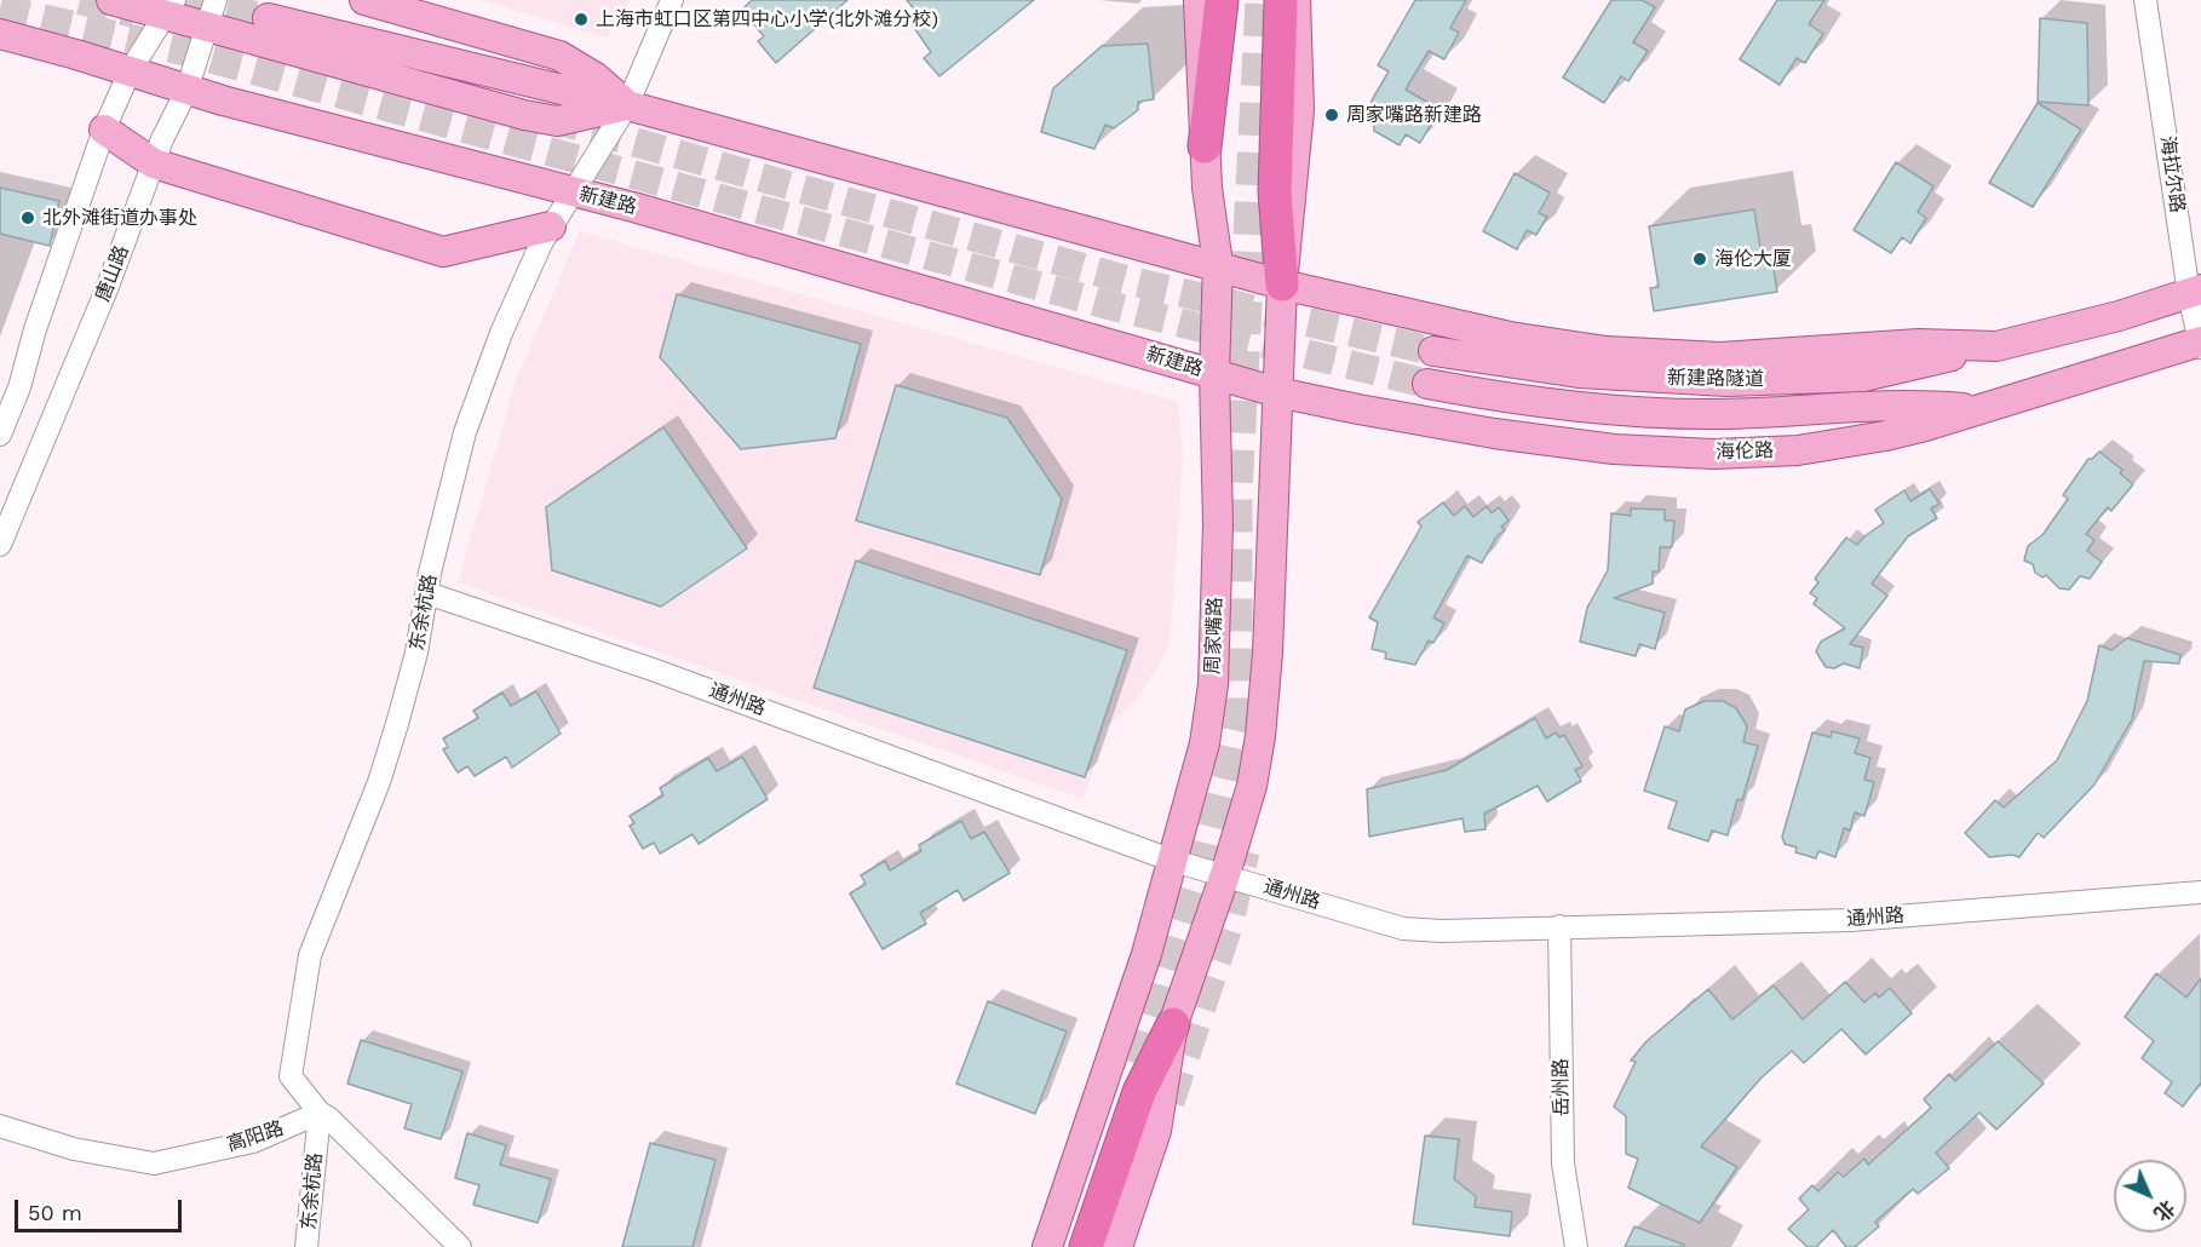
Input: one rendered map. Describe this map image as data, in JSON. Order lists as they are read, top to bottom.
{
  "streets": {
    "main road": [
      "新建路",
      "新建路隧道",
      "海伦路",
      "周家嘴路"
    ],
    "street": [
      "海拉尔路",
      "唐山路",
      "东余杭路",
      "通州路",
      "岳州路",
      "高阳路"
    ]
  },
  "crossings": [
    ["海拉尔路", "海伦路"],
    ["新建路", "唐山路"],
    ["新建路", "海伦路"],
    ["新建路", "东余杭路"],
    ["新建路", "周家嘴路"],
    ["新建路隧道", "海伦路"],
    ["东余杭路", "通州路"],
    ["东余杭路", "高阳路"],
    ["周家嘴路", "通州路"],
    ["通州路", "岳州路"]
  ],
  "places": [
    "上海市虹口区第四中心小学(北外滩分校)",
    "周家嘴路新建路",
    "北外滩街道办事处",
    "海伦大厦"
  ],
  "scale_bar": "50 m",
  "north": "bottom right"
}
